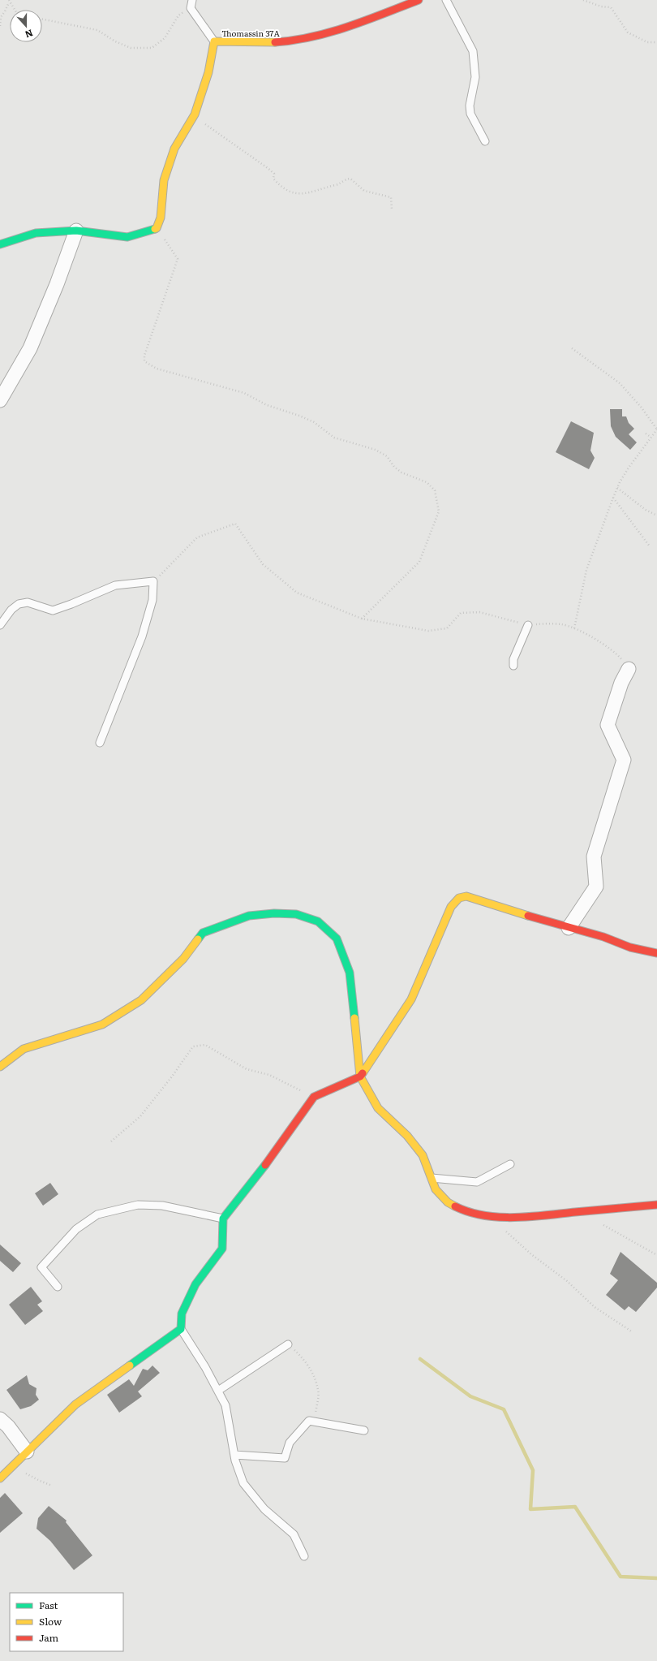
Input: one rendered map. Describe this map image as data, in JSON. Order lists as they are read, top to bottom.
{
  "streets": {
    "street": ["Thomassin 37A"]
  },
  "legend": ["Fast", "Slow", "Jam"],
  "north": "bottom"
}
